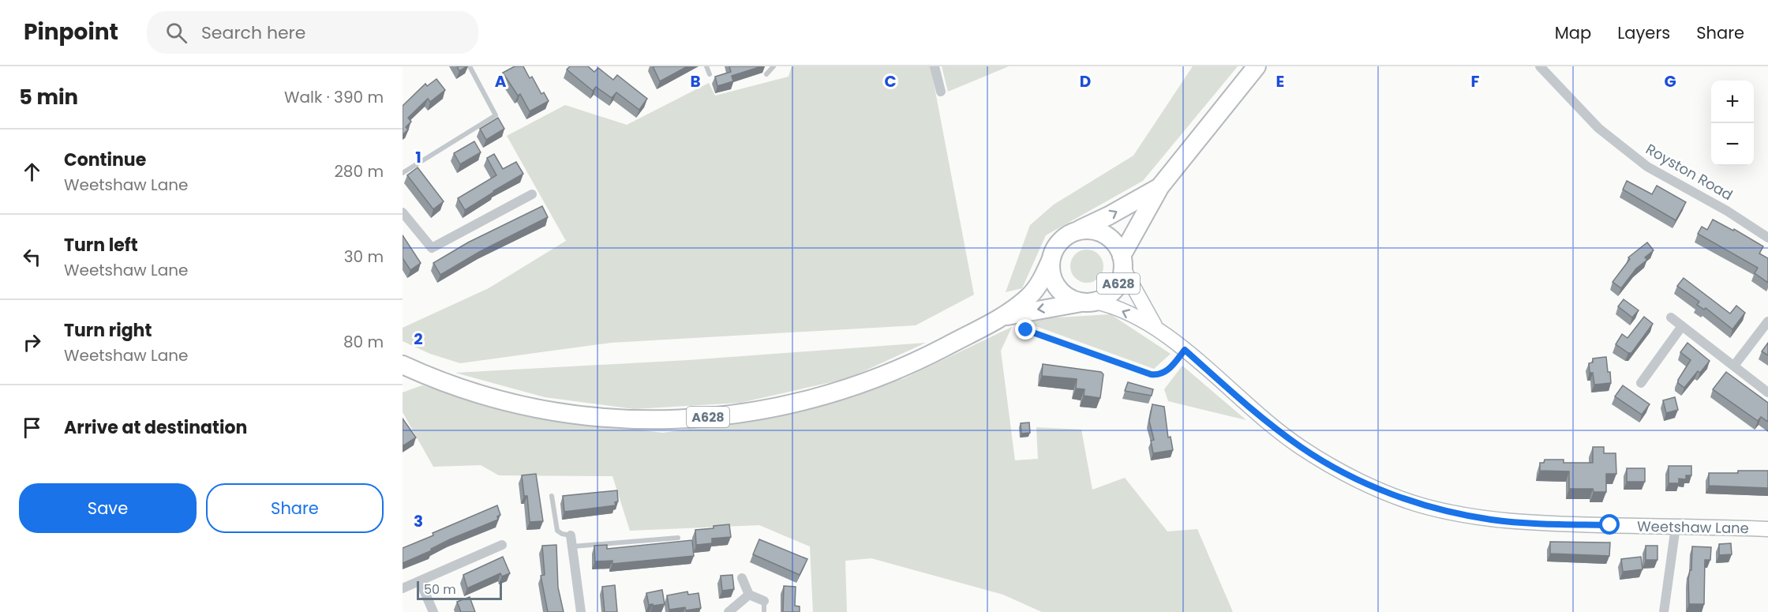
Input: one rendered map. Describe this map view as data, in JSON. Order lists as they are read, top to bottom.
{
  "streets": {
    "highway": ["A628"],
    "street": ["Royston Road", "Weetshaw Lane"]
  },
  "crossings": [
    ["A628", "Weetshaw Lane"]
  ],
  "scale_bar": "50 m",
  "page": {
    "header": "Pinpoint",
    "search": "Search here",
    "nav": ["Map", "Layers", "Share"],
    "heading": ["5 min", "Walk · 390 m"],
    "map_buttons": ["+", "−"],
    "list": [
      ["Continue", "Weetshaw Lane", "280 m"],
      ["Turn left", "Weetshaw Lane", "30 m"],
      ["Turn right", "Weetshaw Lane", "80 m"],
      "Arrive at destination"
    ],
    "buttons": ["Save", "Share"],
    "scale": "50 m"
  },
  "grid": {
    "columns": [
      "A",
      "B",
      "C",
      "D",
      "E",
      "F",
      "G"
    ],
    "rows": ["1", "2", "3"]
  }
}
